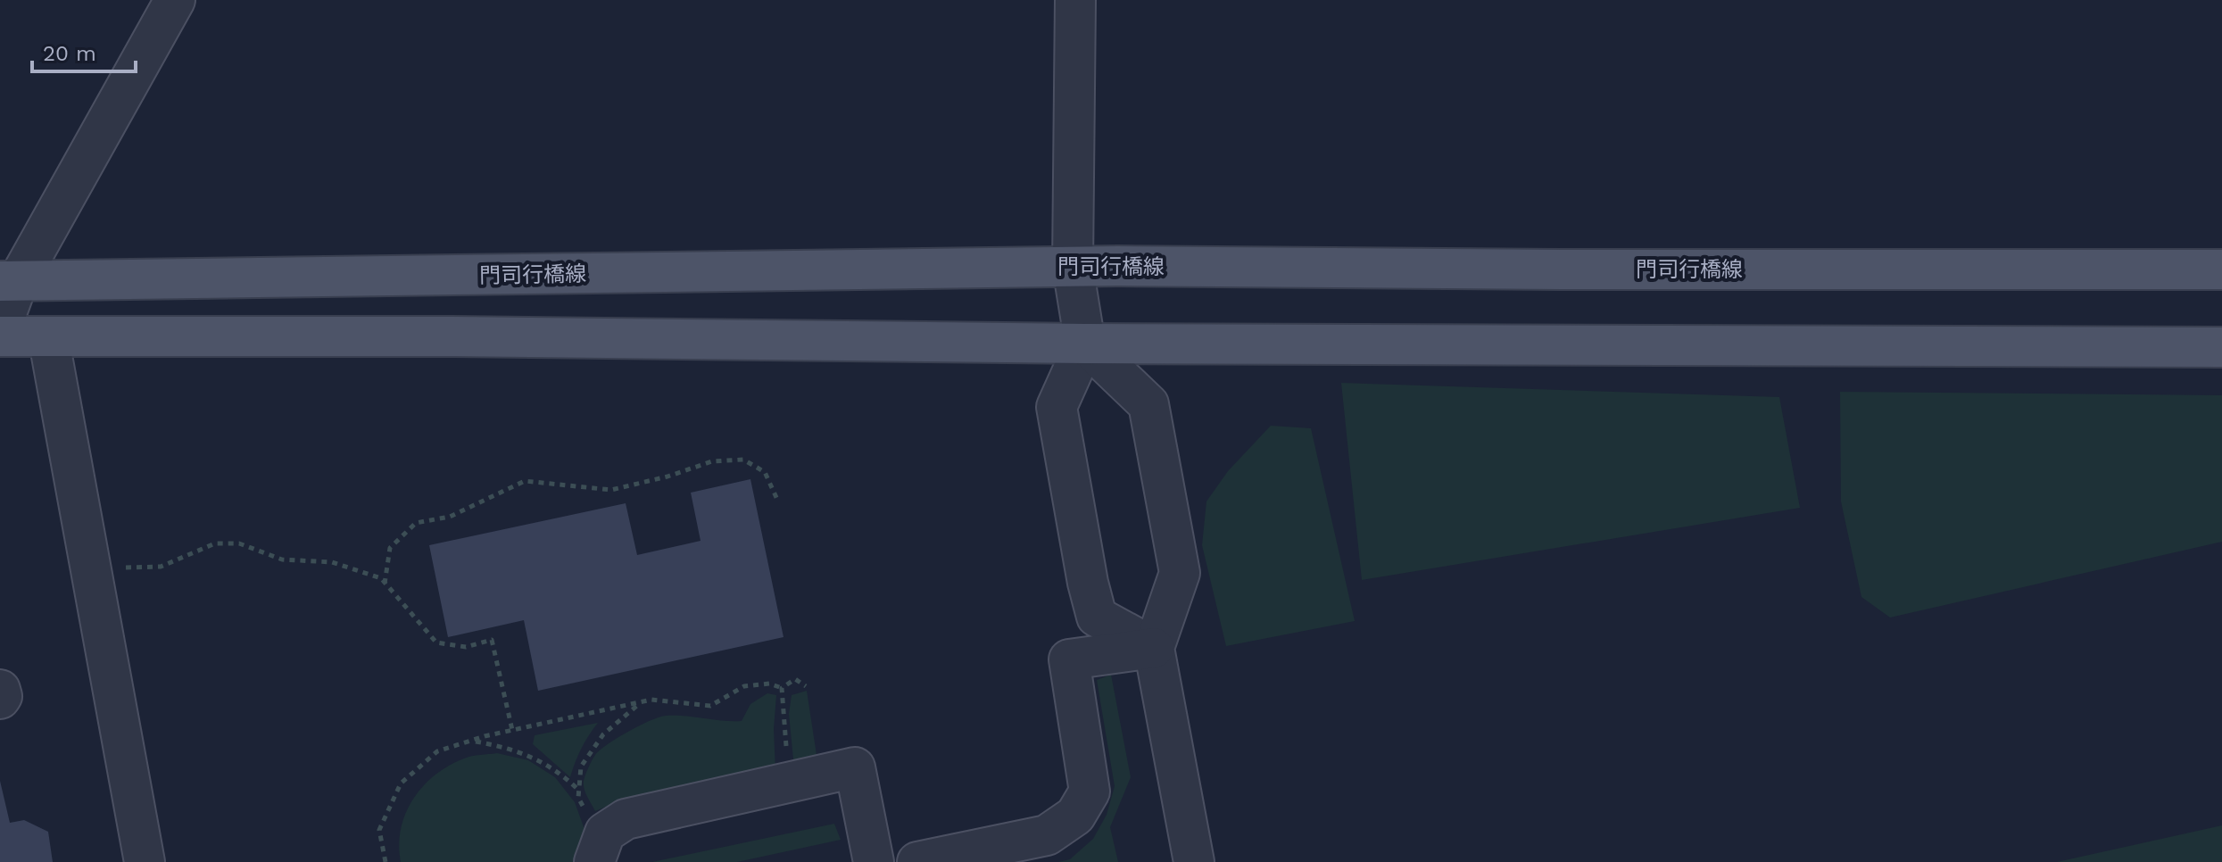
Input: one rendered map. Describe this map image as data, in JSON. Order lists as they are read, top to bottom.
{
  "streets": {
    "main road": ["門司行橋線"]
  },
  "scale_bar": "20 m"
}
